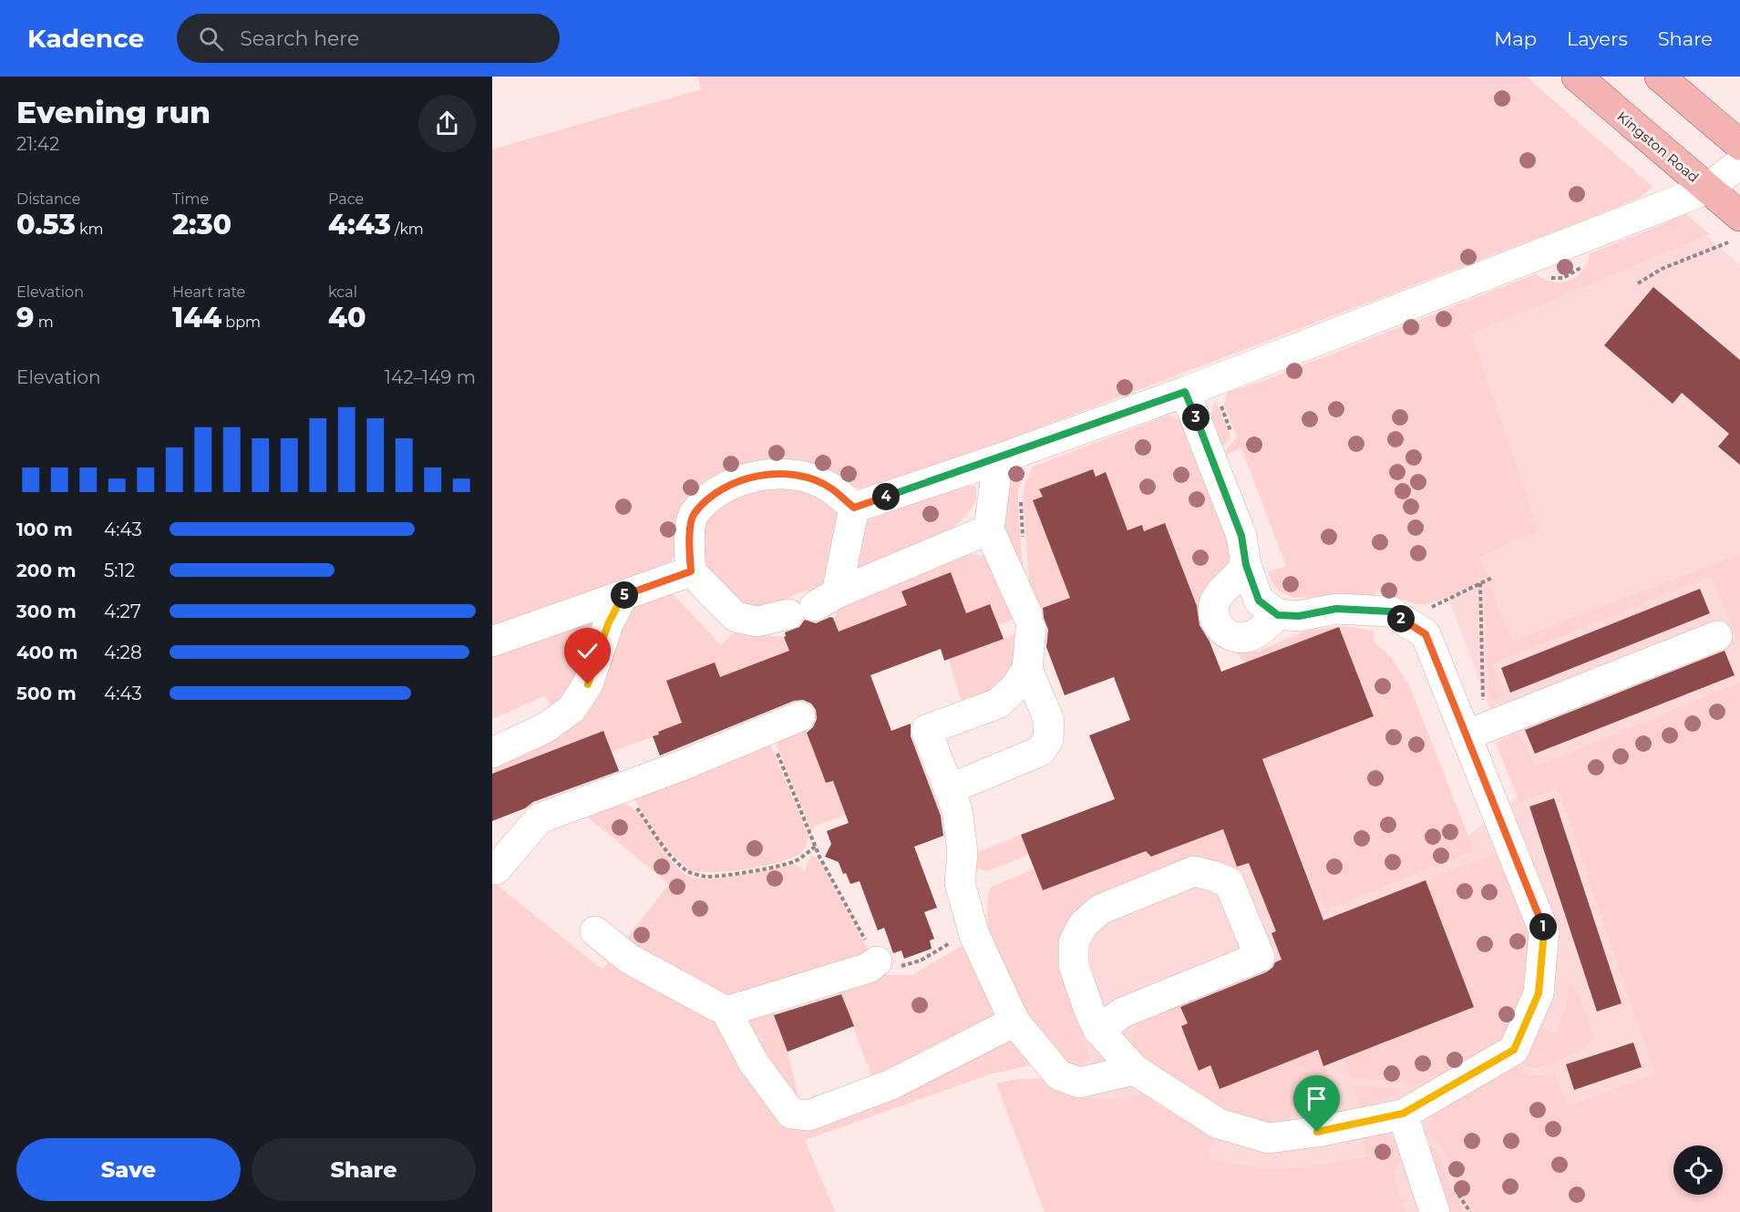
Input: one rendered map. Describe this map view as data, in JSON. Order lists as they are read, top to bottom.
{
  "streets": {
    "main road": ["Kingston Road"]
  },
  "page": {
    "header": "Kadence",
    "search": "Search here",
    "nav": ["Map", "Layers", "Share"],
    "heading": ["Evening run", "21:42"],
    "stats": [
      ["Distance", "0.53 km"],
      ["Time", "2:30"],
      ["Pace", "4:43 /km"],
      ["Elevation", "9 m"],
      ["Heart rate", "144 bpm"],
      ["kcal", "40"]
    ],
    "chart": ["Elevation", "142–149 m"],
    "pins": [
      "3",
      "4",
      "5",
      "2",
      "1"
    ],
    "list": [
      {
        "name": "100 m",
        "note": "4:43"
      },
      {
        "name": "200 m",
        "note": "5:12"
      },
      {
        "name": "300 m",
        "note": "4:27"
      },
      {
        "name": "400 m",
        "note": "4:28"
      },
      {
        "name": "500 m",
        "note": "4:43"
      }
    ],
    "buttons": ["Save", "Share"]
  }
}
